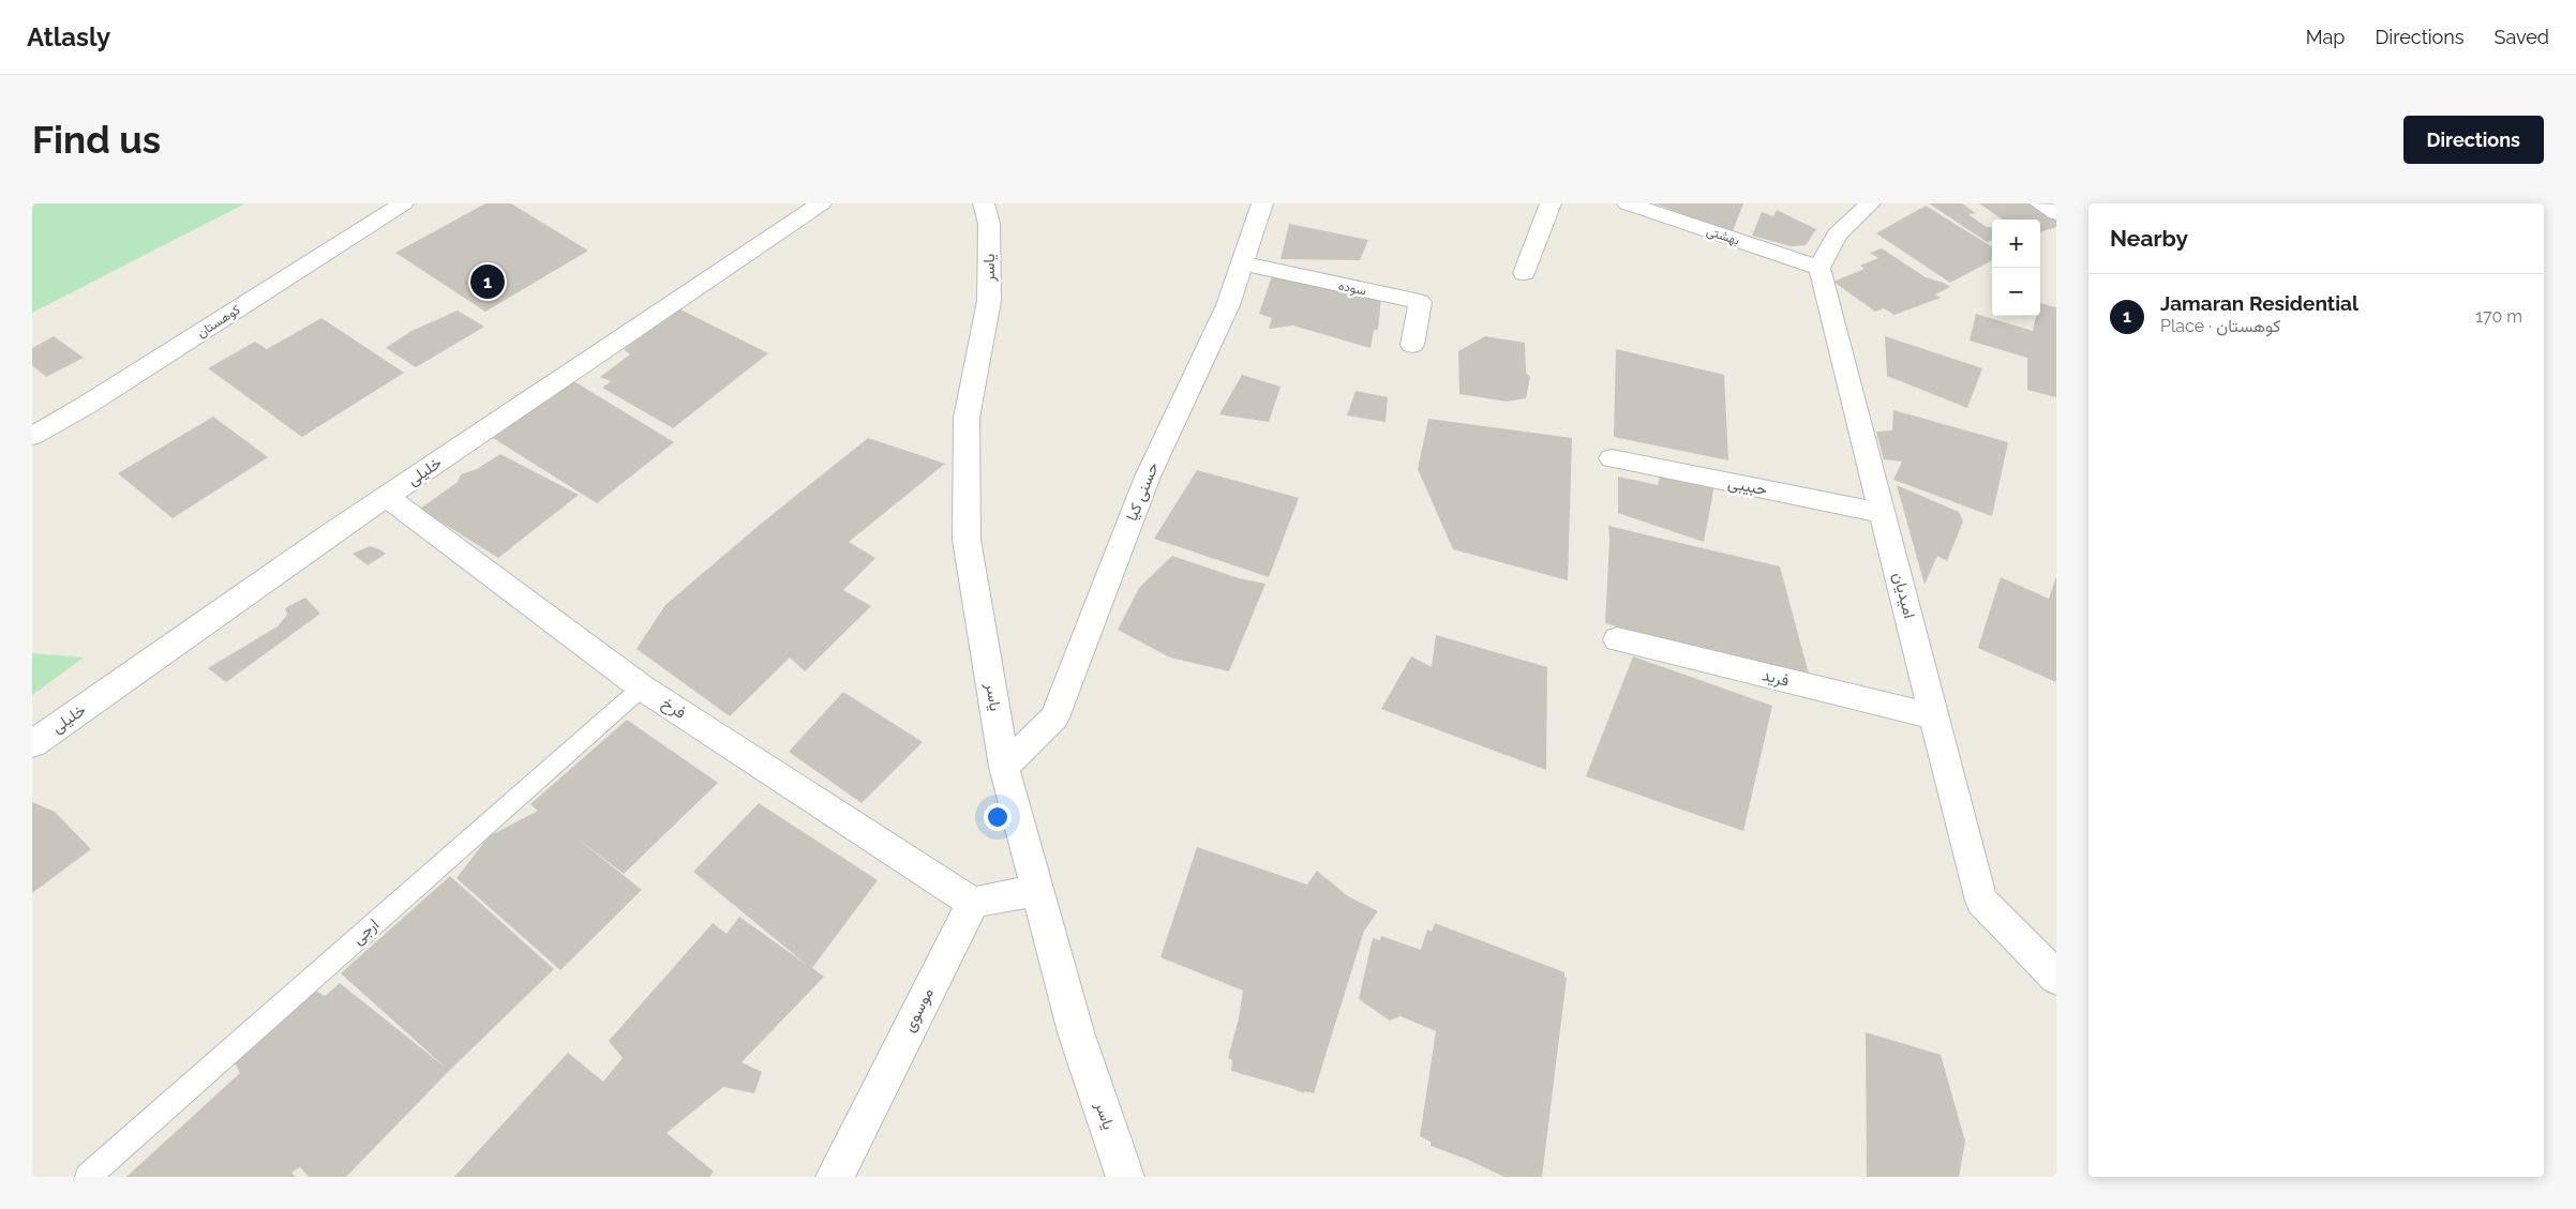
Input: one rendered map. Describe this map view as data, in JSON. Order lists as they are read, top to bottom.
{
  "streets": {
    "street": [
      "بهشتی",
      "یاسر",
      "سوده",
      "کوهستان",
      "خلیلی",
      "حبیبی",
      "حسنی کیا",
      "امیدیان",
      "فرید",
      "فرخ",
      "موسوی"
    ],
    "lane": ["ارجی"]
  },
  "crossings": [
    ["بهشتی", "امیدیان"],
    ["یاسر", "حسنی کیا"],
    ["سوده", "حسنی کیا"],
    ["خلیلی", "فرخ"],
    ["حبیبی", "امیدیان"],
    ["امیدیان", "فرید"],
    ["فرخ", "ارجی"],
    ["فرخ", "موسوی"]
  ],
  "page": {
    "header": "Atlasly",
    "nav": ["Map", "Directions", "Saved"],
    "buttons": "Directions",
    "title": "Find us",
    "heading": "Nearby",
    "map_buttons": ["+", "−"],
    "pins": "1",
    "list": [
      {
        "mark": "1",
        "name": "Jamaran Residential",
        "note": "Place · کوهستان",
        "value": "170 m"
      }
    ]
  }
}
